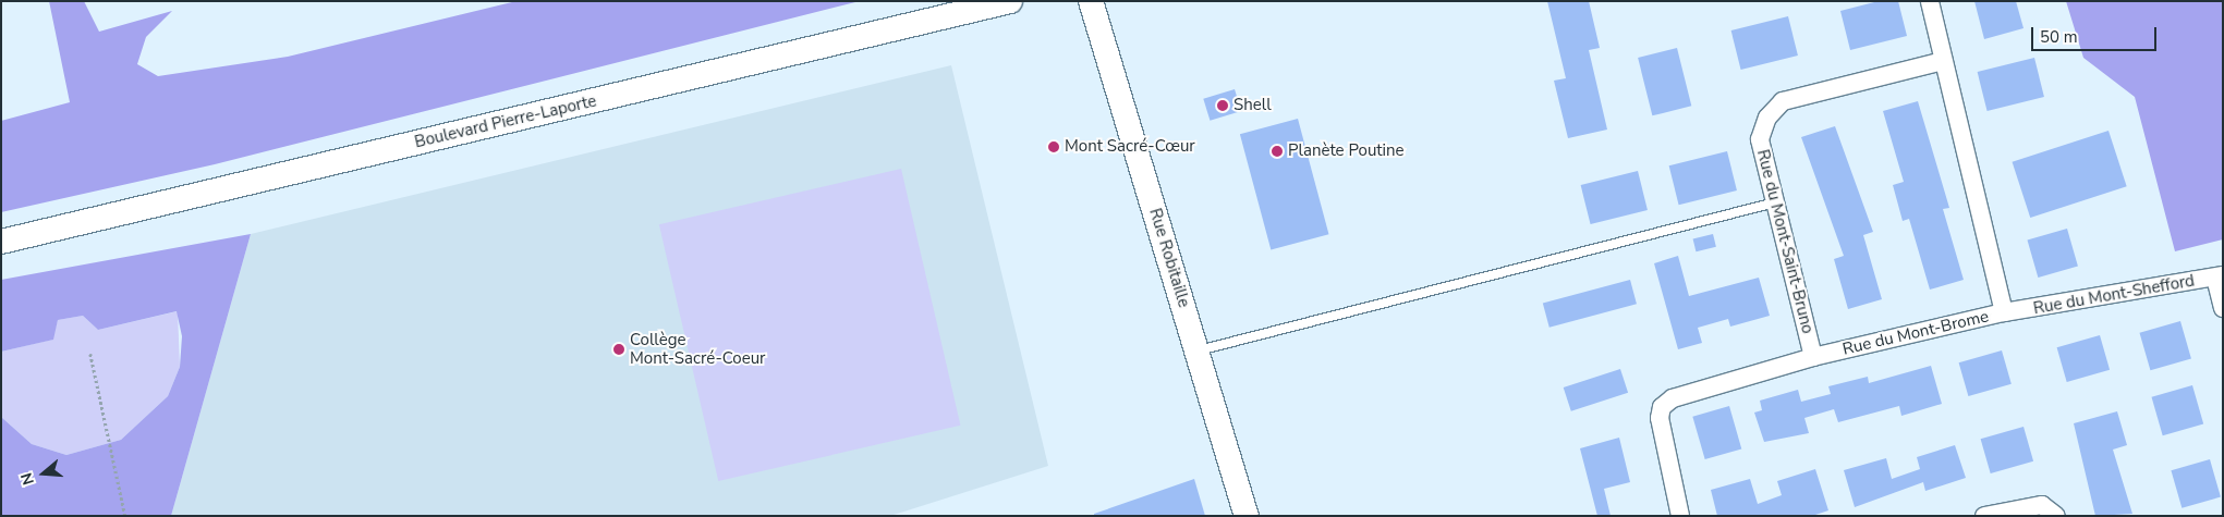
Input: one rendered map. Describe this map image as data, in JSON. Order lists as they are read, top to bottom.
{
  "streets": {
    "main road": ["Boulevard Pierre-Laporte", "Rue Robitaille"],
    "street": ["Rue du Mont-Saint-Bruno", "Rue du Mont-Shefford", "Rue du Mont-Brome"]
  },
  "crossings": [
    ["Rue du Mont-Saint-Bruno", "Rue du Mont-Brome"],
    ["Rue du Mont-Shefford", "Rue du Mont-Brome"]
  ],
  "places": [
    "Shell",
    "Mont Sacré-Cœur",
    "Planète Poutine",
    "Collège Mont-Sacré-Coeur"
  ],
  "scale_bar": "50 m",
  "north": "left"
}
